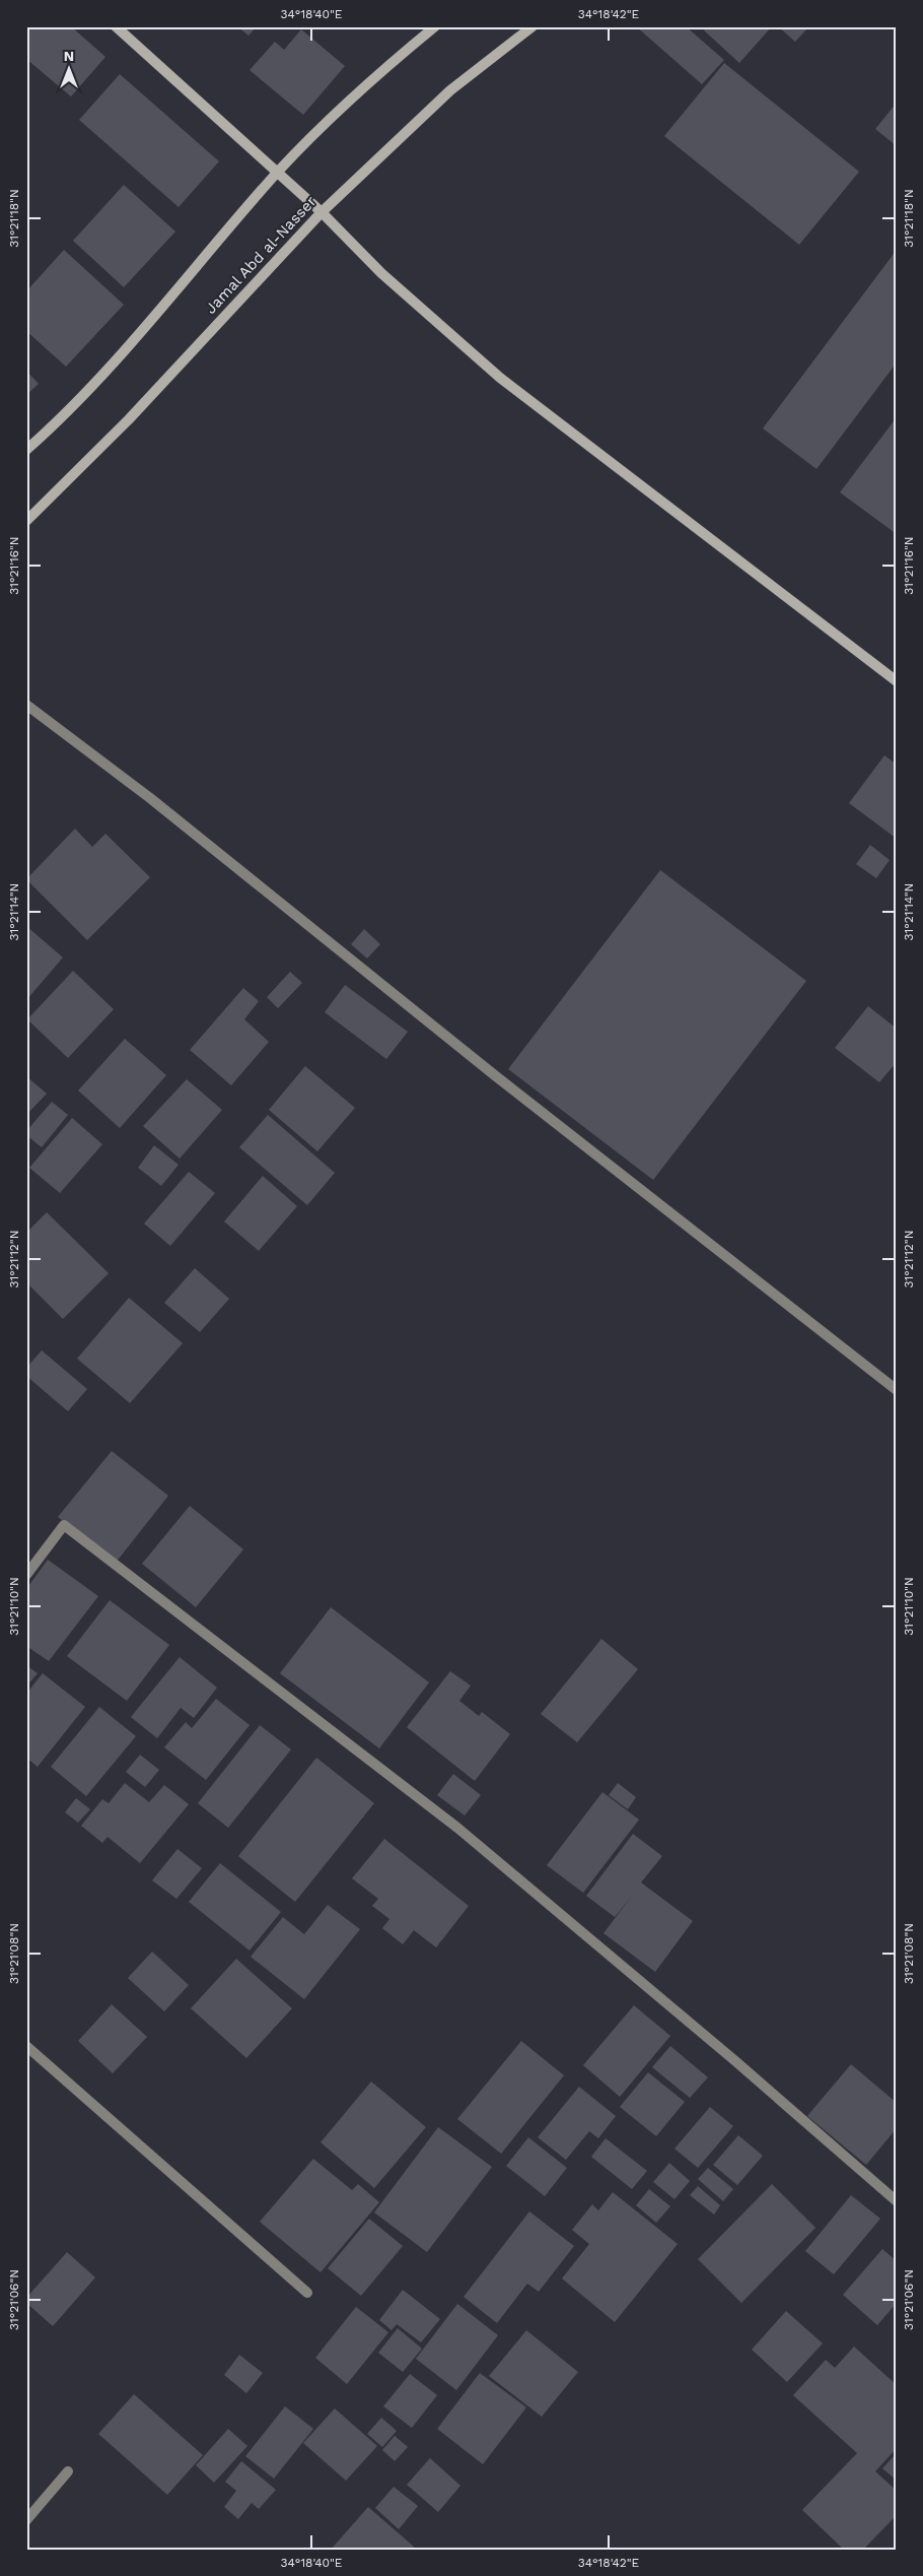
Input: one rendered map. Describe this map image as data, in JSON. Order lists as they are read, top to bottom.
{
  "streets": {
    "main road": ["Jamal Abd al-Nasser"]
  },
  "north": "top",
  "coordinates": [
    "34°18'40\"E",
    "34°18'42\"E",
    "31°21'18\"N",
    "31°21'16\"N",
    "31°21'14\"N",
    "31°21'12\"N",
    "31°21'10\"N",
    "31°21'08\"N",
    "31°21'06\"N"
  ]
}
